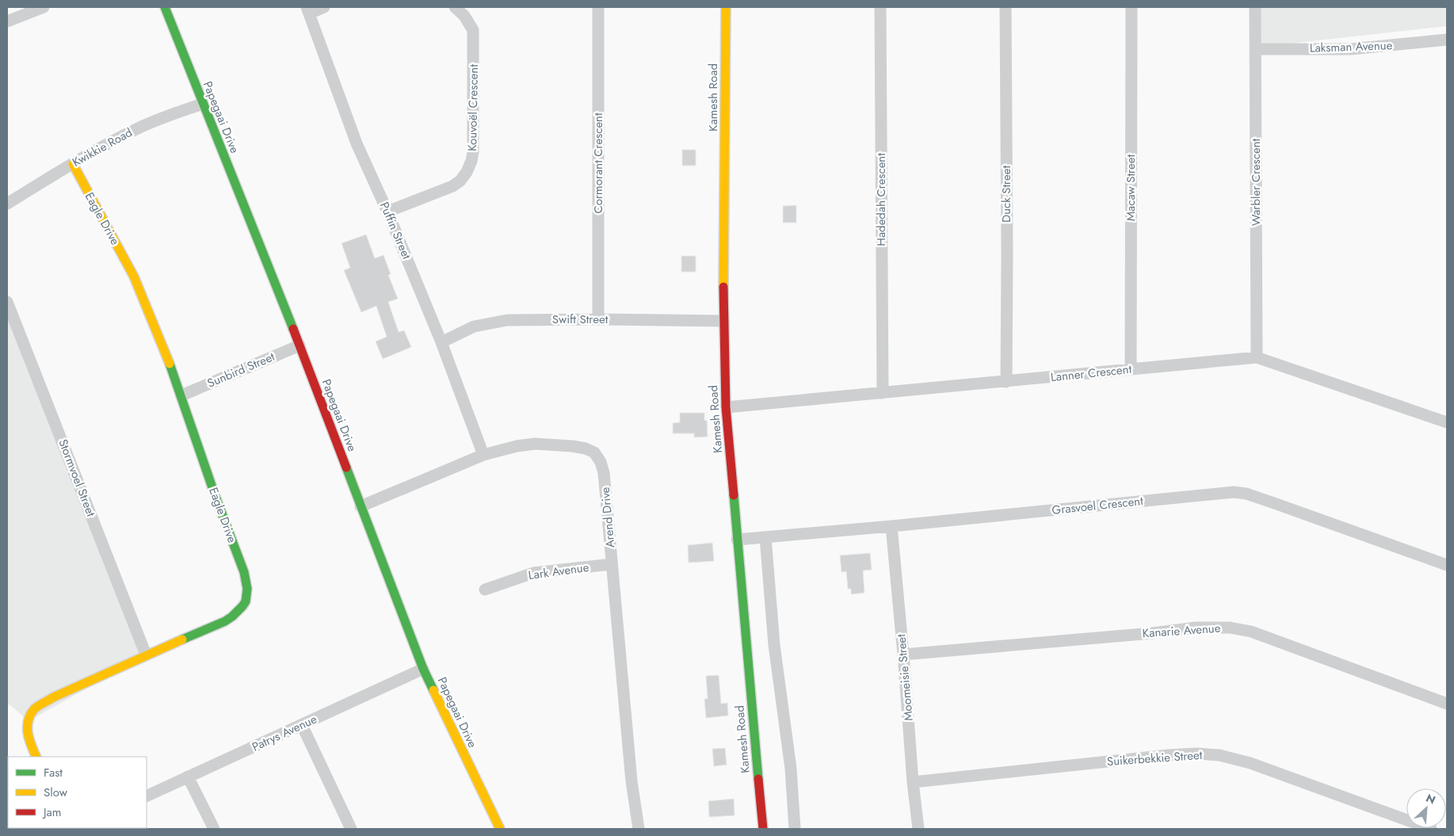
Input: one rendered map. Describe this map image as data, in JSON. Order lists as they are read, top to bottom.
{
  "streets": {
    "street": [
      "Laksman Avenue",
      "Kamesh Road",
      "Kouvoël Crescent",
      "Papegaai Drive",
      "Kwikkie Road",
      "Cormorant Crescent",
      "Warbler Crescent",
      "Macaw Street",
      "Duck Street",
      "Hadedah Crescent",
      "Eagle Drive",
      "Puffin Street",
      "Swift Street",
      "Sunbird Street",
      "Lanner Crescent",
      "Stormvoel Street",
      "Grasvoel Crescent",
      "Arend Drive",
      "Lark Avenue",
      "Kanarie Avenue",
      "Moomeisie Street",
      "Patrys Avenue",
      "Suikerbekkie Street"
    ]
  },
  "crossings": [
    ["Laksman Avenue", "Warbler Crescent"],
    ["Kamesh Road", "Swift Street"],
    ["Kamesh Road", "Lanner Crescent"],
    ["Kamesh Road", "Grasvoel Crescent"],
    ["Kouvoël Crescent", "Puffin Street"],
    ["Papegaai Drive", "Kwikkie Road"],
    ["Papegaai Drive", "Sunbird Street"],
    ["Papegaai Drive", "Arend Drive"],
    ["Papegaai Drive", "Patrys Avenue"],
    ["Kwikkie Road", "Eagle Drive"],
    ["Cormorant Crescent", "Swift Street"],
    ["Warbler Crescent", "Lanner Crescent"],
    ["Macaw Street", "Lanner Crescent"],
    ["Duck Street", "Lanner Crescent"],
    ["Hadedah Crescent", "Lanner Crescent"],
    ["Eagle Drive", "Sunbird Street"],
    ["Eagle Drive", "Stormvoel Street"],
    ["Puffin Street", "Swift Street"],
    ["Puffin Street", "Arend Drive"],
    ["Grasvoel Crescent", "Moomeisie Street"],
    ["Arend Drive", "Lark Avenue"],
    ["Kanarie Avenue", "Moomeisie Street"],
    ["Moomeisie Street", "Suikerbekkie Street"]
  ],
  "legend": ["Fast", "Slow", "Jam"],
  "north": "top right"
}
